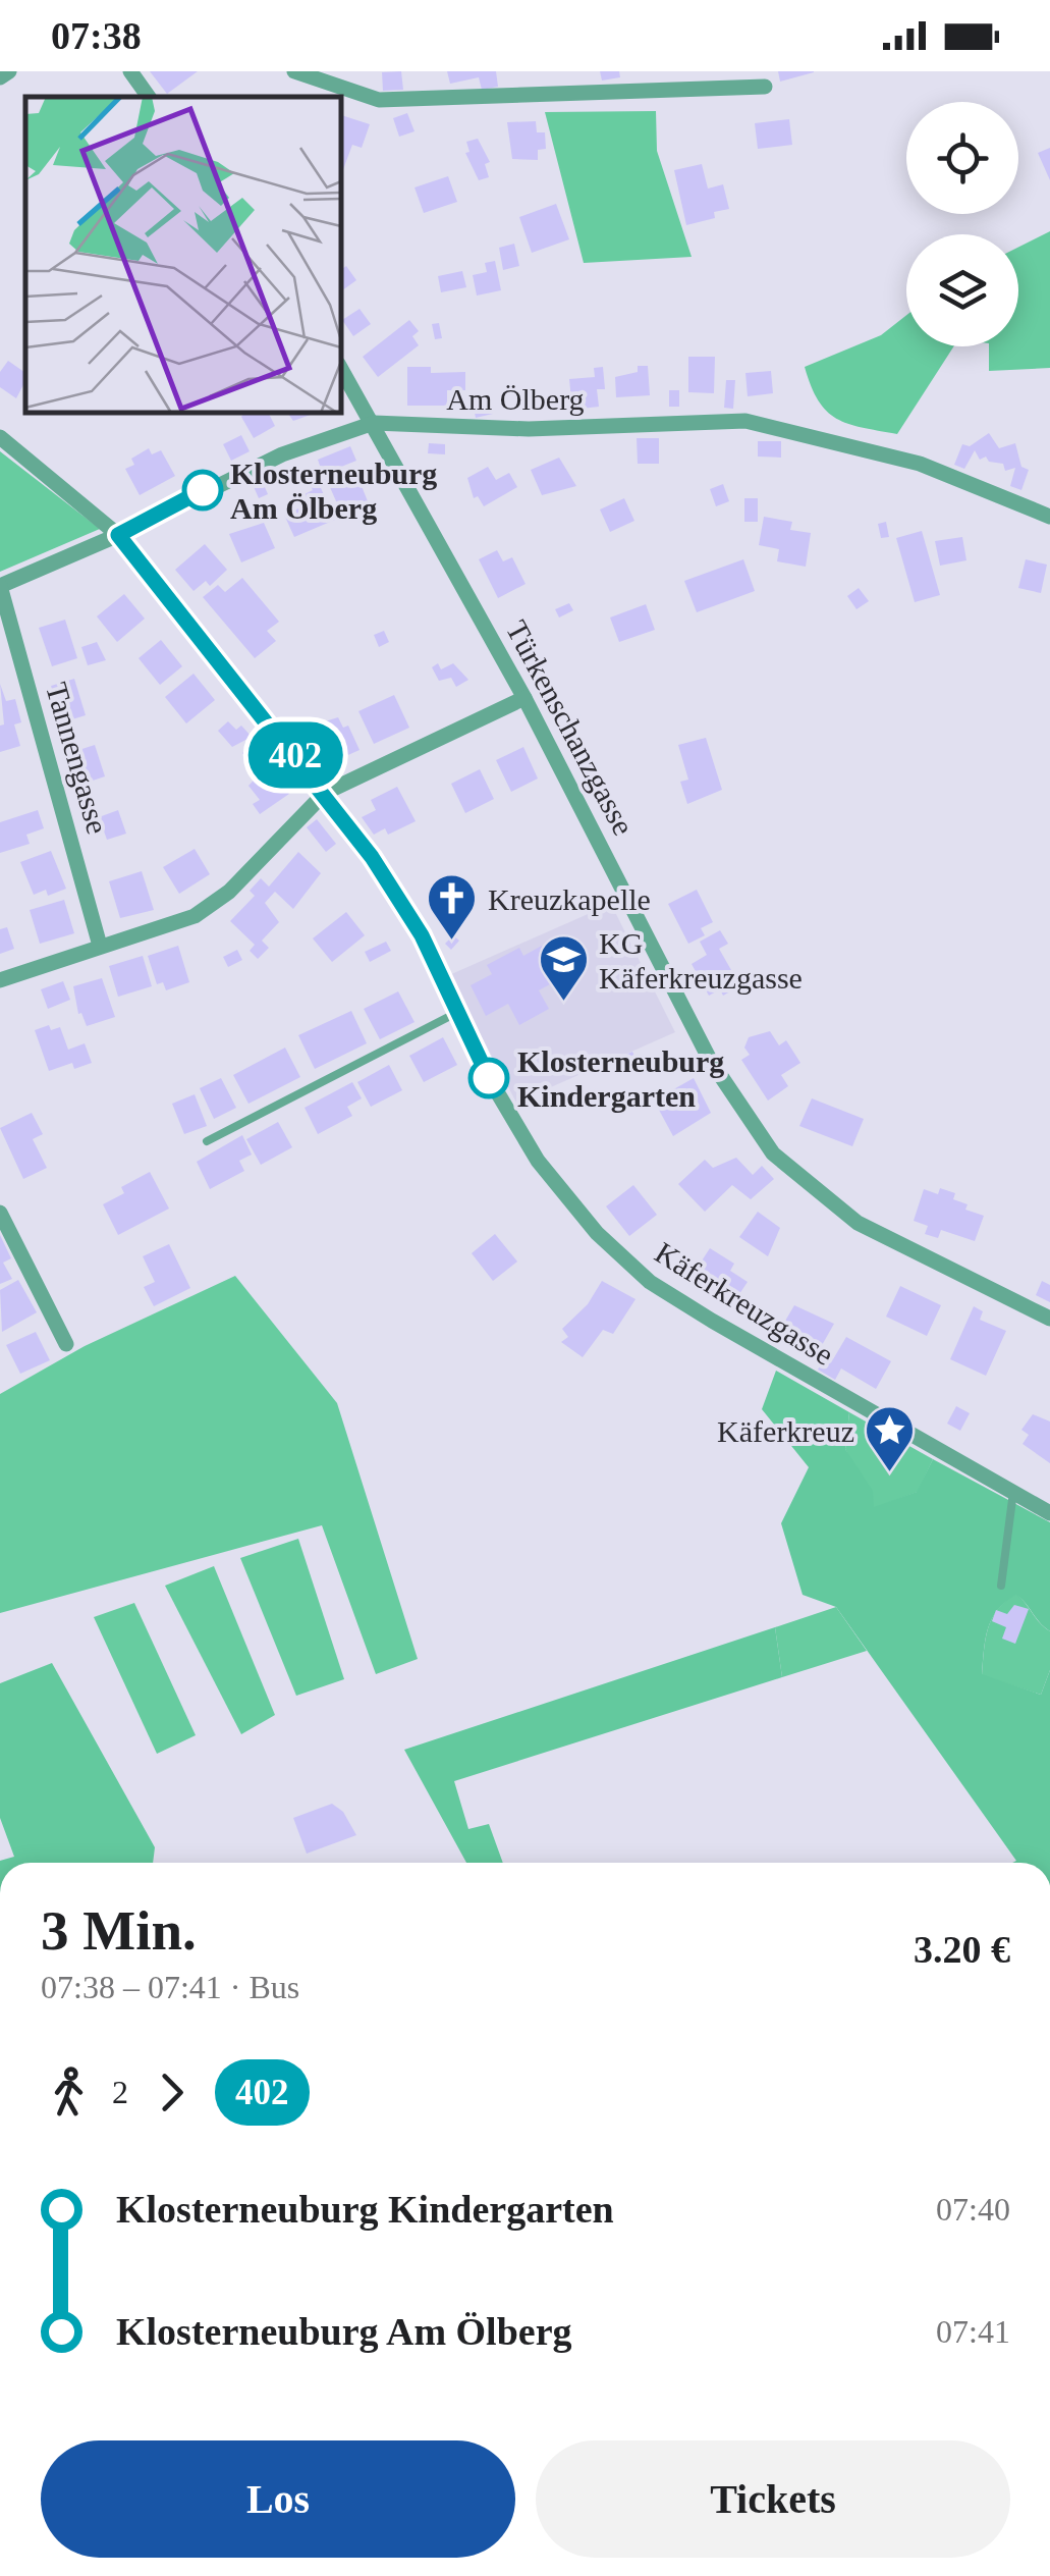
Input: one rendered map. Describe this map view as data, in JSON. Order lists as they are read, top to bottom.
{
  "streets": {
    "street": [
      "Am Ölberg",
      "Türkenschanzgasse",
      "Tannengasse",
      "Käferkreuzgasse"
    ]
  },
  "crossings": [
    ["Am Ölberg", "Türkenschanzgasse"],
    ["Am Ölberg", "Tannengasse"],
    ["Am Ölberg", "Käferkreuzgasse"]
  ],
  "places": {
    "other": ["Klosterneuburg Am Ölberg", "Klosterneuburg Kindergarten"],
    "church": ["Kreuzkapelle"],
    "school or university": ["KG Käferkreuzgasse"],
    "place": ["Käferkreuz"]
  },
  "lines": ["bus line 402"],
  "page": {
    "status": "07:38",
    "on_map": "402",
    "heading": ["3 Min.", "07:38 – 07:41 · Bus", "3.20 €"],
    "legs": ["2", "402"],
    "list": [
      {
        "name": "Klosterneuburg Kindergarten",
        "value": "07:40"
      },
      {
        "name": "Klosterneuburg Am Ölberg",
        "value": "07:41"
      }
    ],
    "buttons": ["Los", "Tickets"]
  }
}
